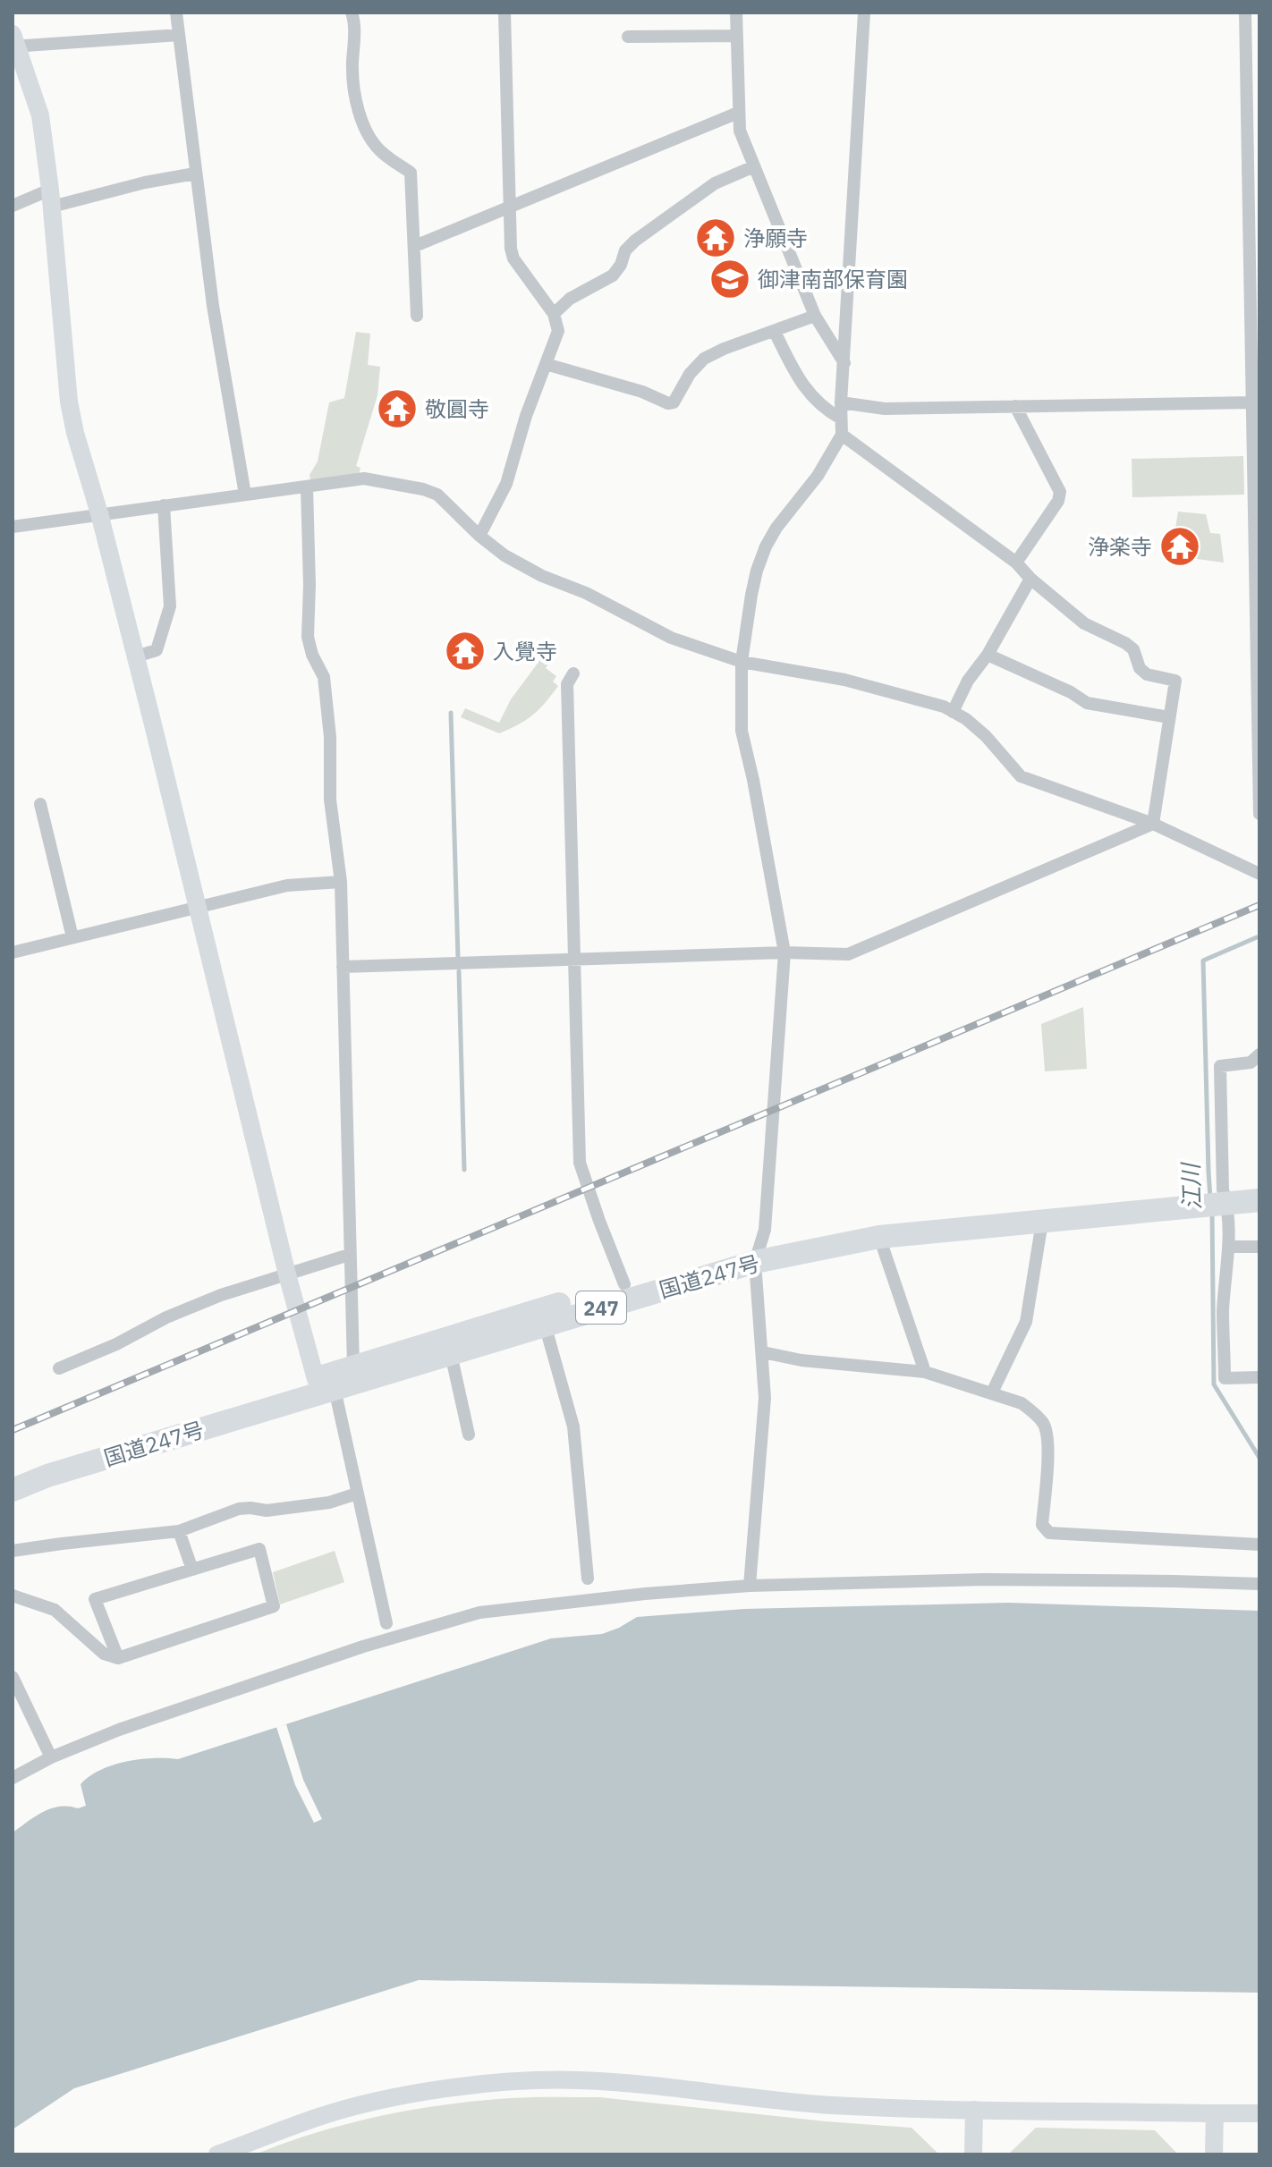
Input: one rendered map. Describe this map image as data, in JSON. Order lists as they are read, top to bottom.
{
  "streets": {
    "highway": ["国道247号", "247"]
  },
  "water": ["江川"],
  "places": {
    "temple": [
      "浄願寺",
      "敬圓寺",
      "浄楽寺",
      "入覺寺"
    ],
    "school or university": ["御津南部保育園"]
  }
}
